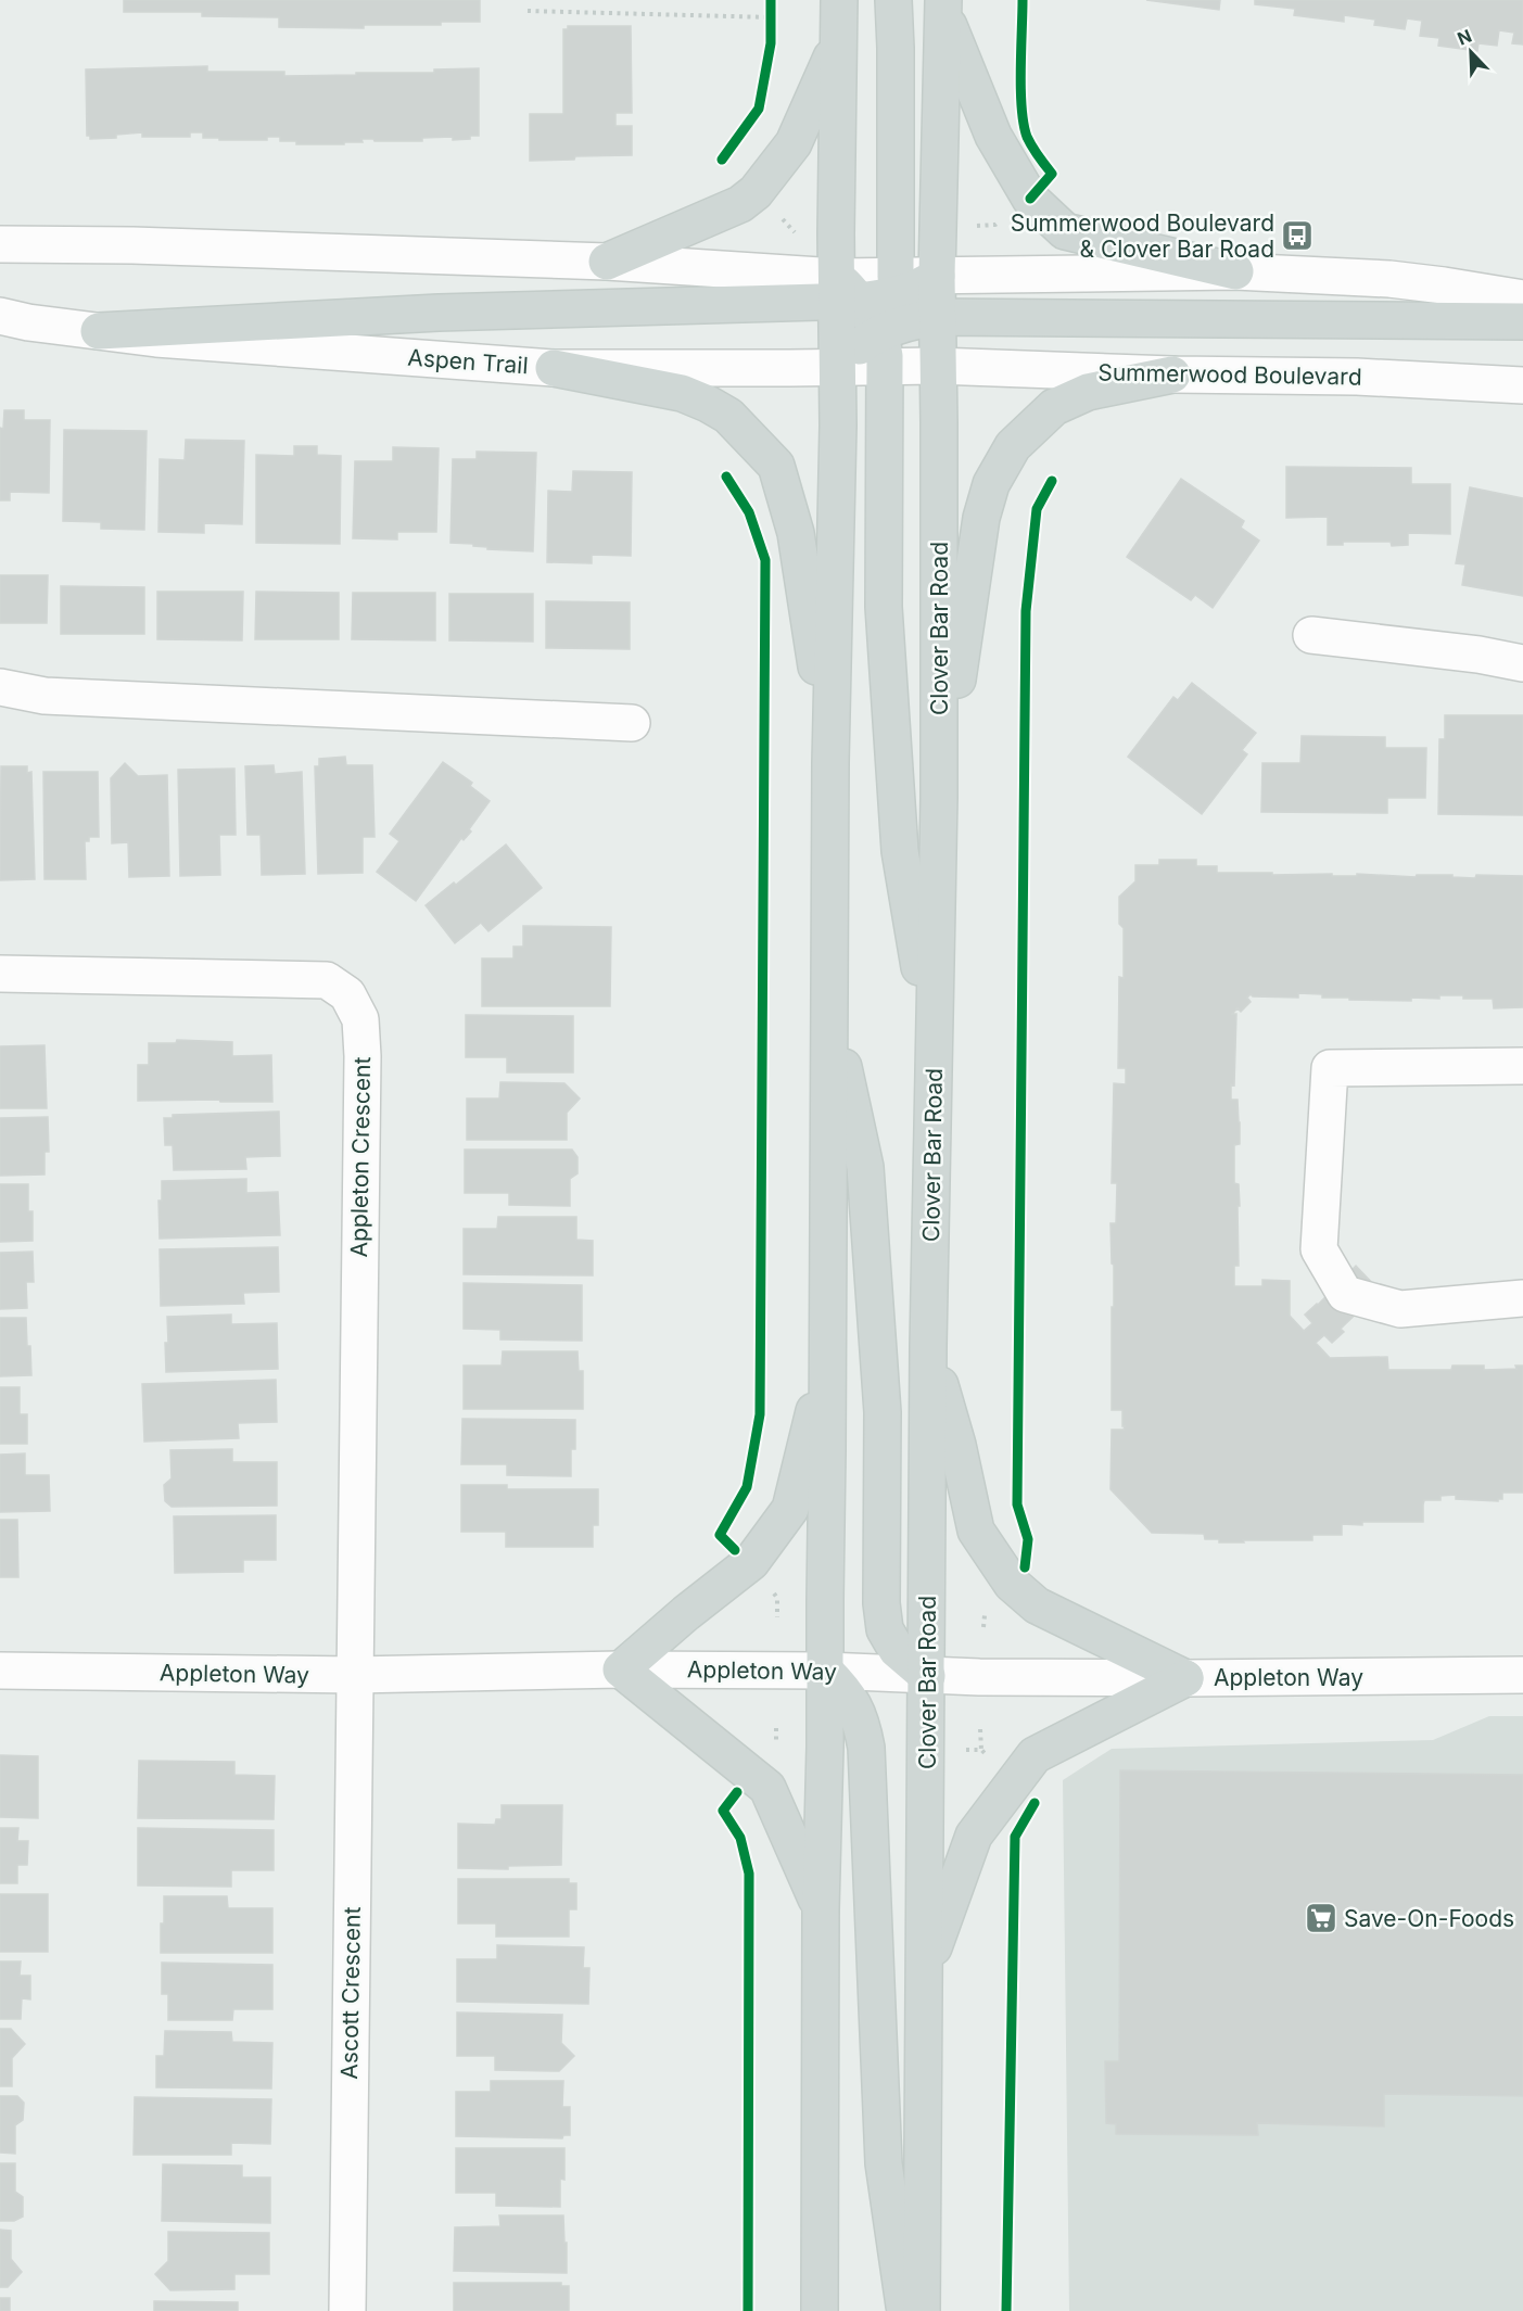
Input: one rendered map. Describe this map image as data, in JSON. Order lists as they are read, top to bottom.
{
  "streets": {
    "main road": ["Clover Bar Road"],
    "street": [
      "Aspen Trail",
      "Summerwood Boulevard",
      "Appleton Crescent",
      "Appleton Way",
      "Ascott Crescent"
    ]
  },
  "crossings": [
    ["Summerwood Boulevard", "Clover Bar Road"],
    ["Clover Bar Road", "Appleton Way"],
    ["Appleton Crescent", "Appleton Way"],
    ["Appleton Crescent", "Ascott Crescent"],
    ["Appleton Way", "Ascott Crescent"]
  ],
  "places": {
    "bus stop": ["Summerwood Boulevard & Clover Bar Road"],
    "supermarket": ["Save-On-Foods"]
  },
  "north": "top left"
}
